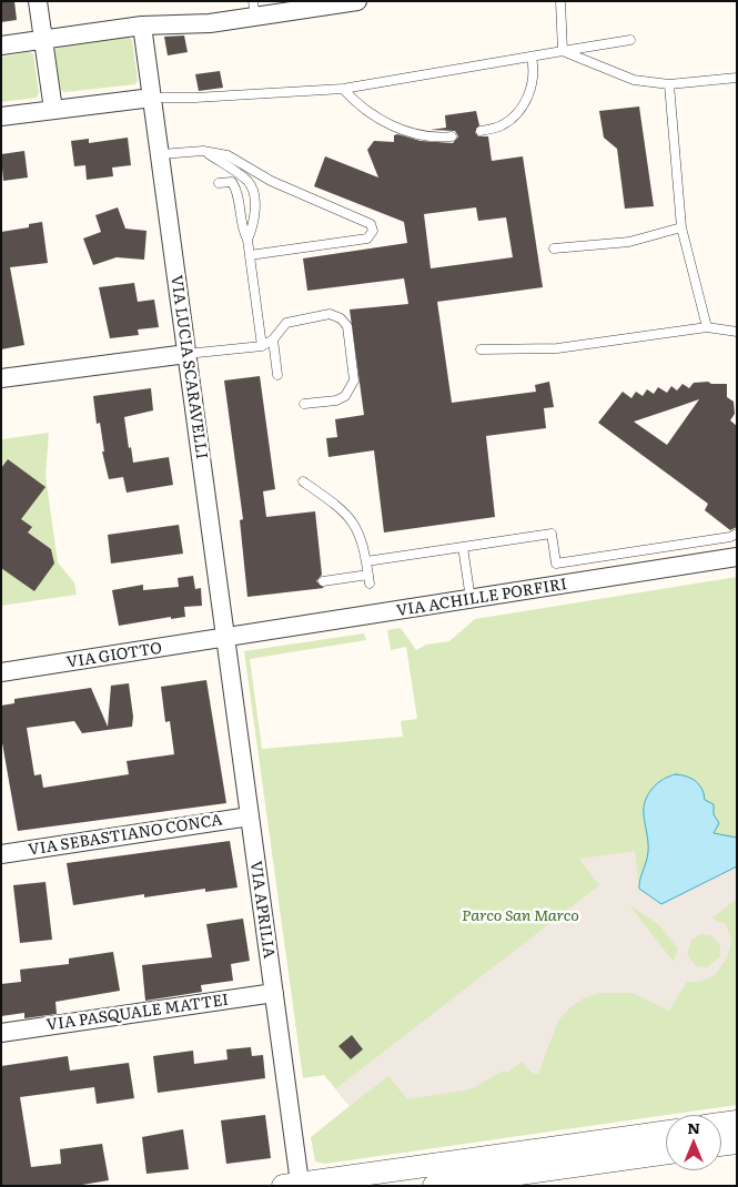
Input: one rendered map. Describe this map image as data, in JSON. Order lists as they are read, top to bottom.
{
  "streets": {
    "street": [
      "VIA LUCIA SCARAVELLI",
      "VIA ACHILLE PORFIRI",
      "VIA GIOTTO",
      "VIA SEBASTIANO CONCA",
      "VIA APRILIA",
      "VIA PASQUALE MATTEI"
    ]
  },
  "crossings": [
    ["VIA LUCIA SCARAVELLI", "VIA ACHILLE PORFIRI"],
    ["VIA LUCIA SCARAVELLI", "VIA GIOTTO"],
    ["VIA LUCIA SCARAVELLI", "VIA APRILIA"],
    ["VIA ACHILLE PORFIRI", "VIA GIOTTO"],
    ["VIA ACHILLE PORFIRI", "VIA APRILIA"],
    ["VIA GIOTTO", "VIA APRILIA"],
    ["VIA SEBASTIANO CONCA", "VIA APRILIA"],
    ["VIA APRILIA", "VIA PASQUALE MATTEI"]
  ],
  "parks": ["Parco San Marco"],
  "north": "top"
}
